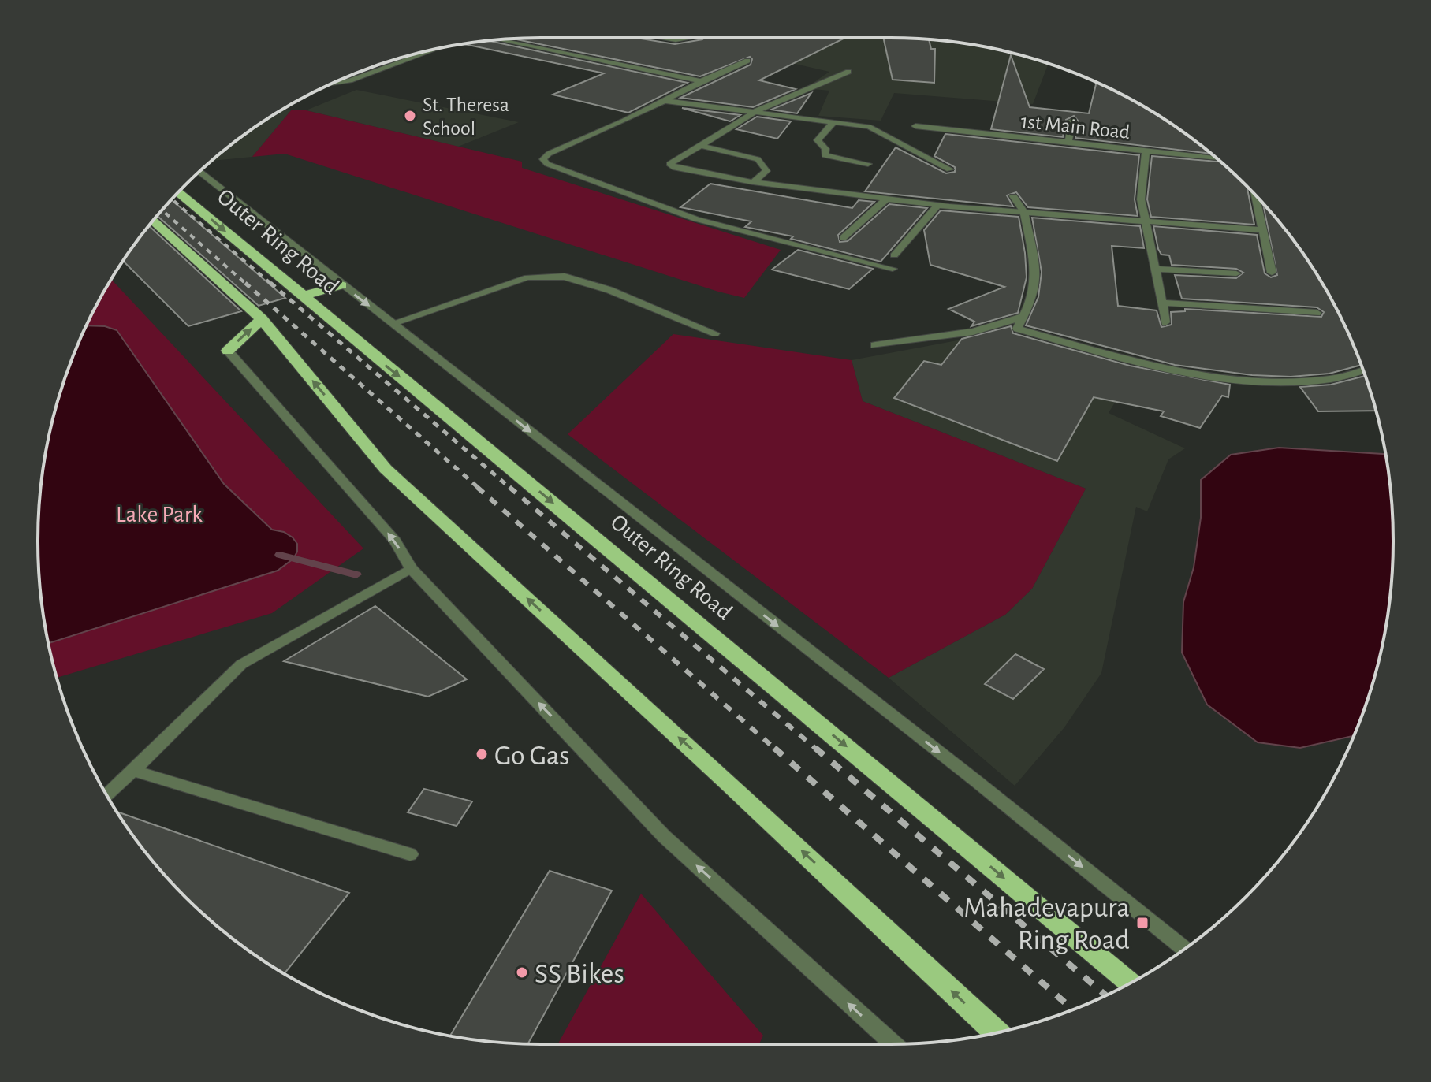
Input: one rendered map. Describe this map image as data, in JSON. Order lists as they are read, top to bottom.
{
  "streets": {
    "highway": ["Outer Ring Road"],
    "street": ["1st Main Road"]
  },
  "parks": ["Lake Park"],
  "places": {
    "other": ["St. Theresa School", "Go Gas", "SS Bikes"],
    "transit": ["Mahadevapura Ring Road"]
  }
}
